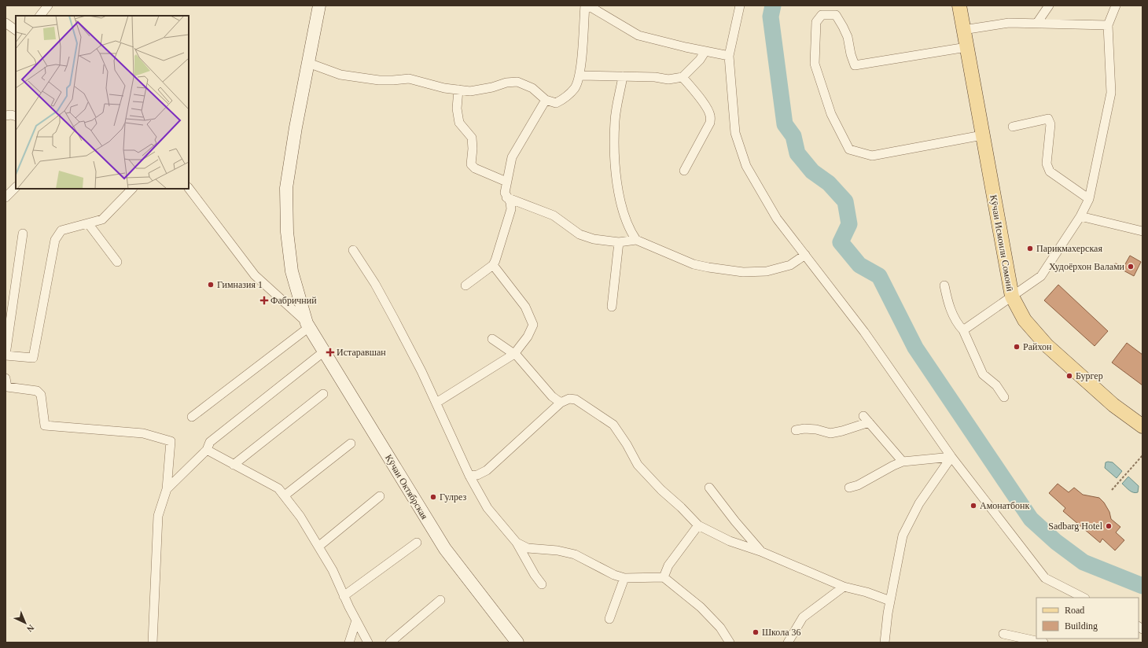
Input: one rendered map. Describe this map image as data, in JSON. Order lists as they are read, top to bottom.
{
  "streets": {
    "main road": ["Кӯчаи Исмоили Сомонӣ", "Кӯчаи Октябрская"]
  },
  "places": {
    "other": [
      "Парикмахерская",
      "Худоёрхон Валами",
      "Гимназия 1",
      "Райхон",
      "Бургер",
      "Гулрез",
      "Амонатбонк",
      "Sadbarg Hotel",
      "Школа 36"
    ],
    "health": ["Фабричний", "Истаравшан"]
  },
  "legend": ["Road", "Building"],
  "north": "bottom right"
}
